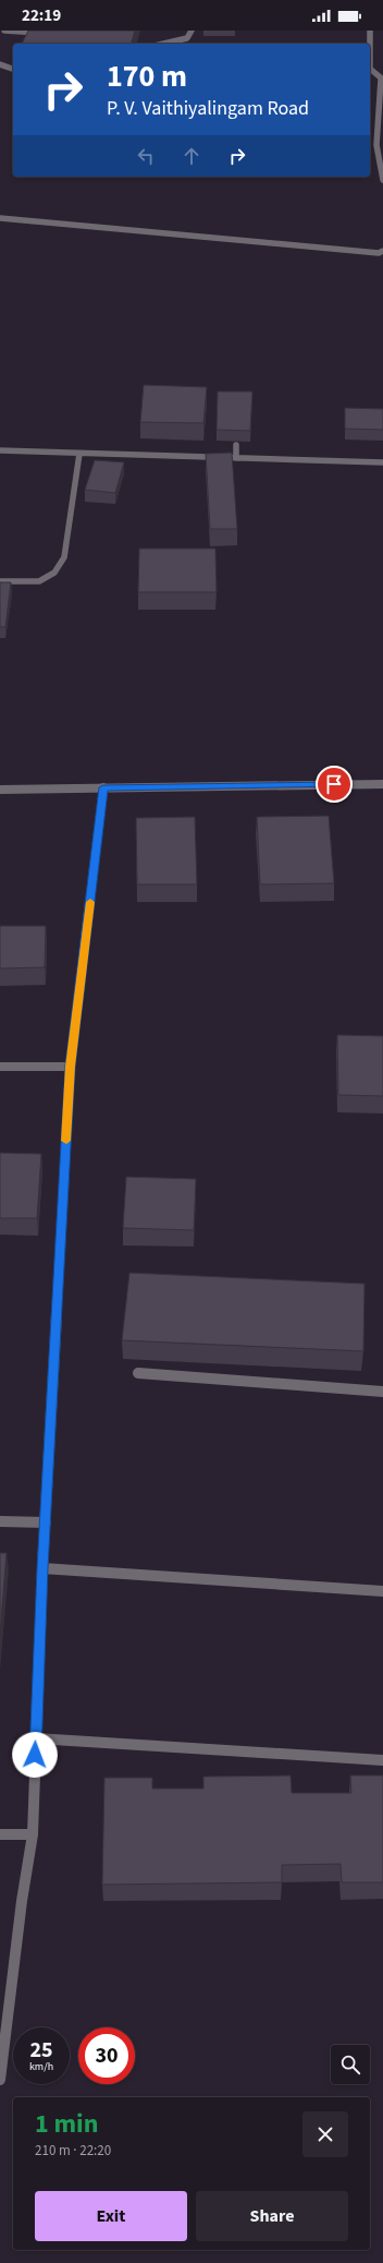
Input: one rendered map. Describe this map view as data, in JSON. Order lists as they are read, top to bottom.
{
  "page": {
    "status": "22:19",
    "turn": ["170 m", "P. V. Vaithiyalingam Road"],
    "speed": "25 km/h",
    "limit": "30",
    "heading": ["1 min", "210 m · 22:20"],
    "buttons": ["Exit", "Share"]
  }
}
